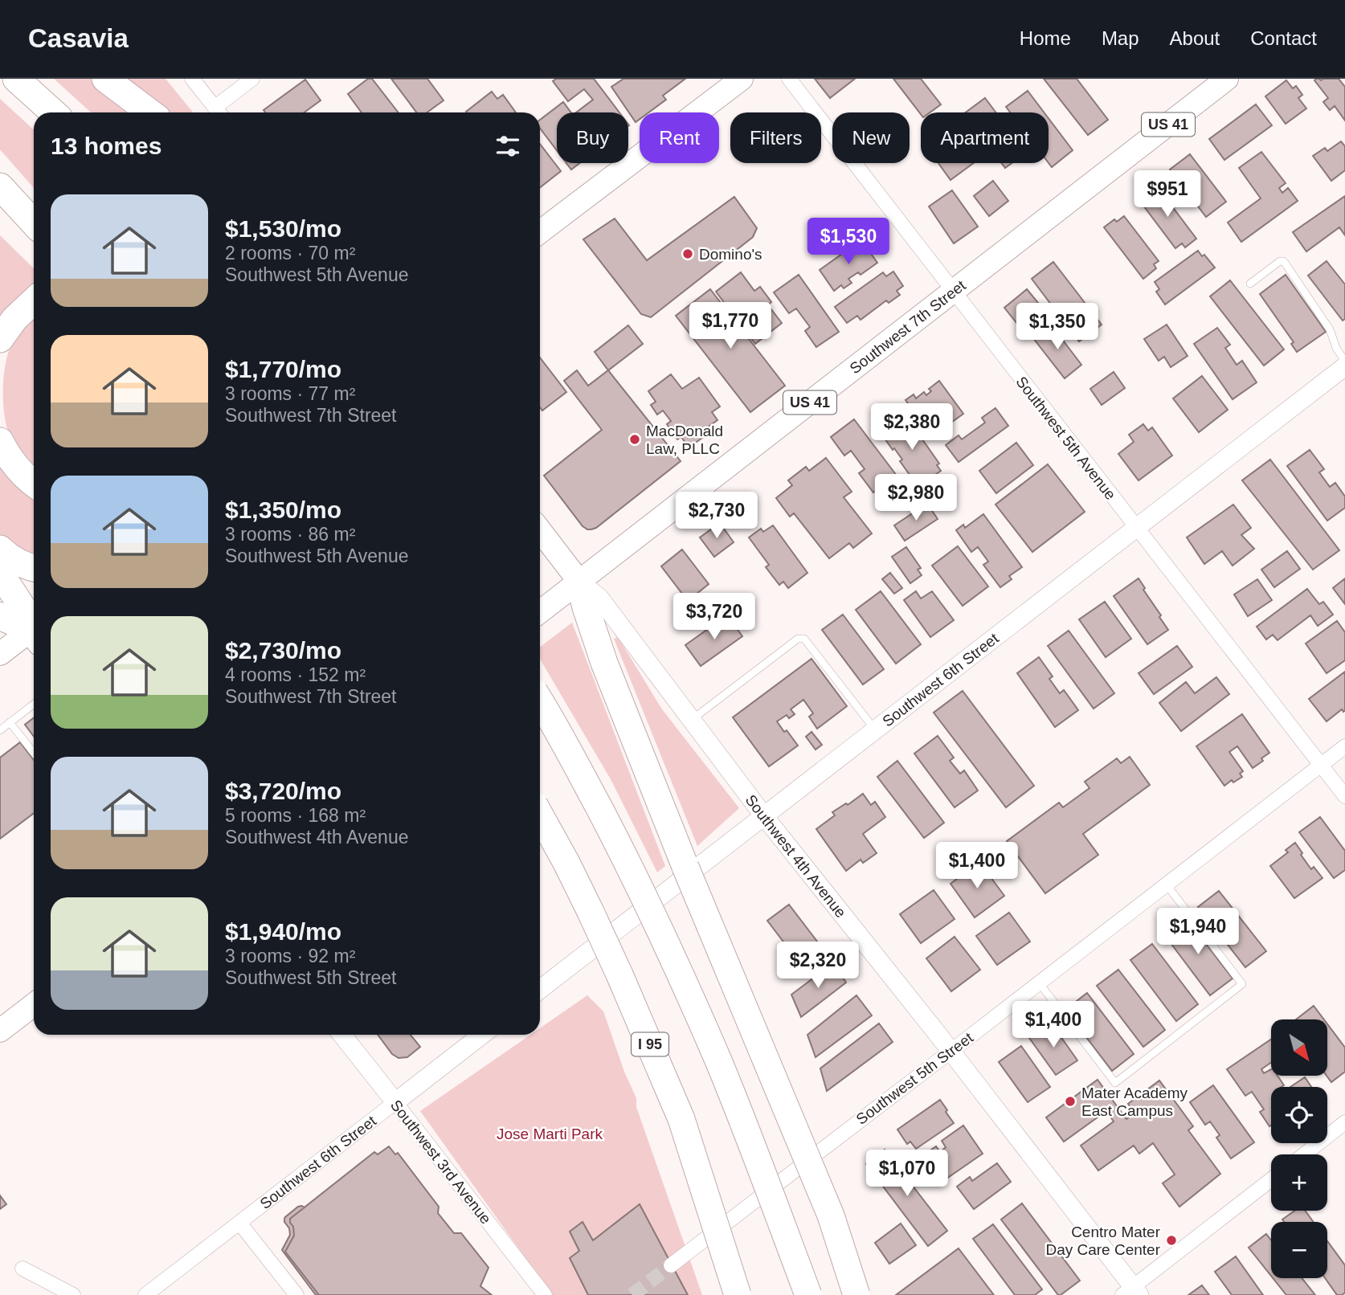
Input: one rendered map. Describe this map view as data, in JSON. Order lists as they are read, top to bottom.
{
  "streets": {
    "highway": ["I 95"],
    "main road": ["US 41", "Southwest 7th Street", "Southwest 4th Avenue"],
    "street": [
      "Southwest 5th Avenue",
      "Southwest 6th Street",
      "Southwest 5th Street",
      "Southwest 3rd Avenue"
    ]
  },
  "crossings": [
    ["Southwest 7th Street", "Southwest 5th Avenue"],
    ["Southwest 7th Street", "Southwest 4th Avenue"],
    ["Southwest 5th Avenue", "Southwest 6th Street"],
    ["Southwest 5th Avenue", "Southwest 5th Street"],
    ["Southwest 6th Street", "Southwest 4th Avenue"],
    ["Southwest 6th Street", "Southwest 3rd Avenue"],
    ["Southwest 4th Avenue", "Southwest 5th Street"]
  ],
  "parks": ["Jose Marti Park"],
  "places": [
    "Domino's",
    "MacDonald Law, PLLC",
    "Mater Academy East Campus",
    "Centro Mater Day Care Center"
  ],
  "north": "bottom right",
  "page": {
    "header": "Casavia",
    "nav": [
      "Home",
      "Map",
      "About",
      "Contact"
    ],
    "chip": [
      "Buy",
      "Rent",
      "Filters",
      "New",
      "Apartment"
    ],
    "heading": "13 homes",
    "price": [
      "$951",
      "$1,530",
      "$1,770",
      "$1,350",
      "$2,380",
      "$2,980",
      "$2,730",
      "$3,720",
      "$1,400",
      "$1,940",
      "$2,320",
      "$1,400",
      "$1,070"
    ],
    "list": [
      {
        "name": "$1,530/mo",
        "note": "2 rooms · 70 m² · Southwest 5th Avenue"
      },
      {
        "name": "$1,770/mo",
        "note": "3 rooms · 77 m² · Southwest 7th Street"
      },
      {
        "name": "$1,350/mo",
        "note": "3 rooms · 86 m² · Southwest 5th Avenue"
      },
      {
        "name": "$2,730/mo",
        "note": "4 rooms · 152 m² · Southwest 7th Street"
      },
      {
        "name": "$3,720/mo",
        "note": "5 rooms · 168 m² · Southwest 4th Avenue"
      },
      {
        "name": "$1,940/mo",
        "note": "3 rooms · 92 m² · Southwest 5th Street"
      }
    ],
    "map_buttons": ["+", "−"]
  }
}
